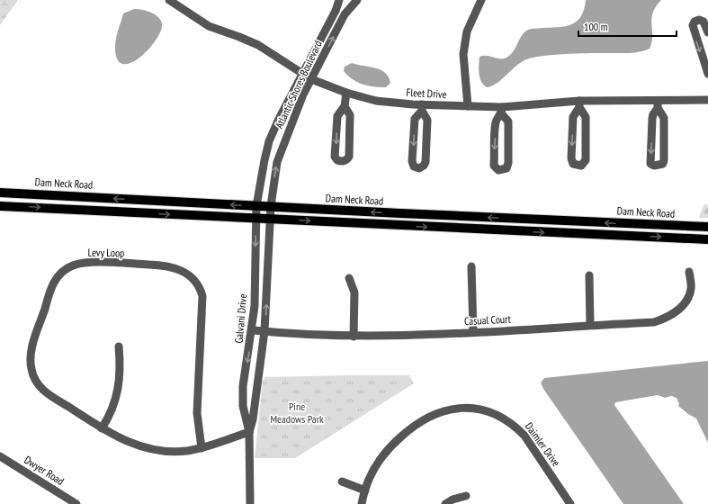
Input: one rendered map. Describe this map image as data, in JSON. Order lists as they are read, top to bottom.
{
  "streets": {
    "main road": ["Dam Neck Road"],
    "street": [
      "Atlantic Shores Boulevard",
      "Fleet Drive",
      "Levy Loop",
      "Galvani Drive",
      "Casual Court",
      "Daimler Drive",
      "Dwyer Road"
    ]
  },
  "crossings": [
    ["Atlantic Shores Boulevard", "Fleet Drive"],
    ["Atlantic Shores Boulevard", "Dam Neck Road"],
    ["Atlantic Shores Boulevard", "Galvani Drive"],
    ["Dam Neck Road", "Galvani Drive"],
    ["Levy Loop", "Galvani Drive"],
    ["Galvani Drive", "Casual Court"]
  ],
  "parks": ["Pine Meadows Park"],
  "scale_bar": "100 m"
}
